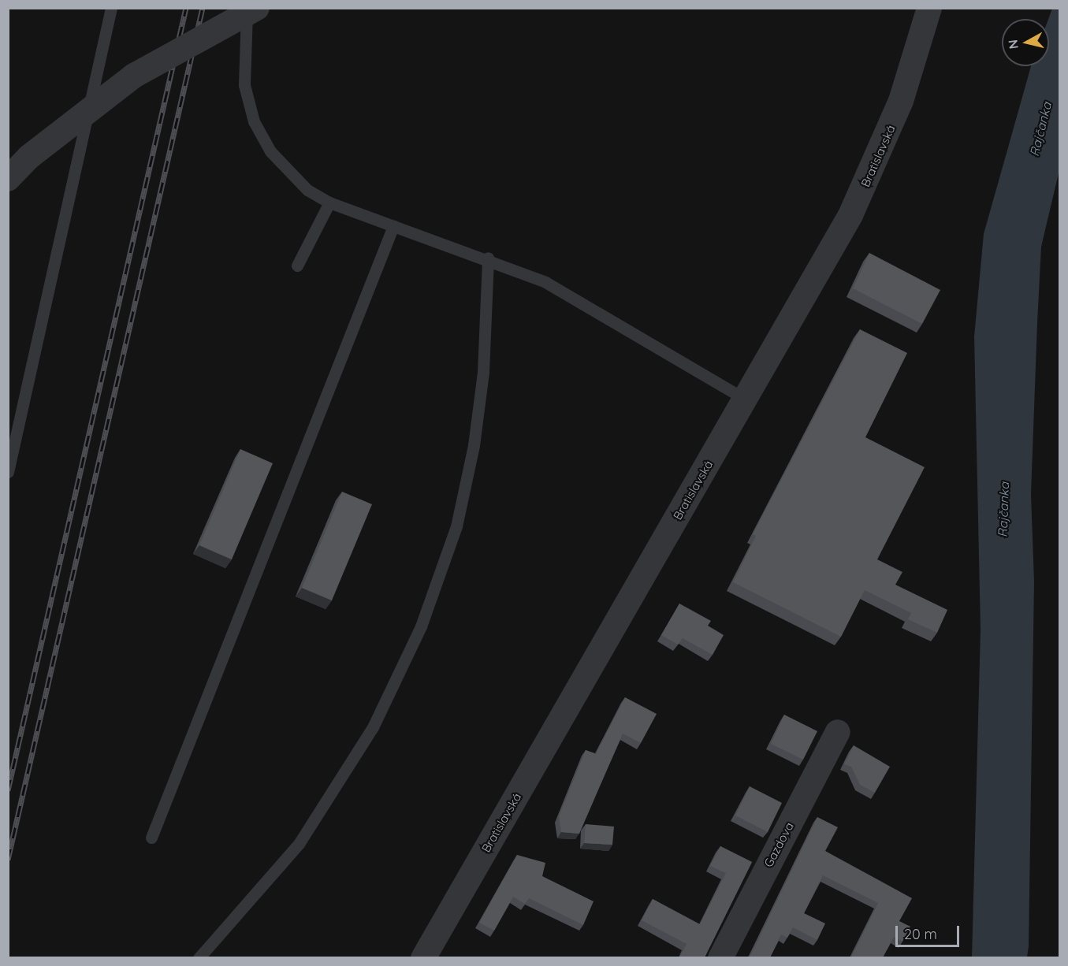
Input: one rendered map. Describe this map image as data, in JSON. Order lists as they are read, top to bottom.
{
  "streets": {
    "street": ["Bratislavská", "Gazdova"]
  },
  "water": ["Rajčanka"],
  "scale_bar": "20 m",
  "north": "left"
}
